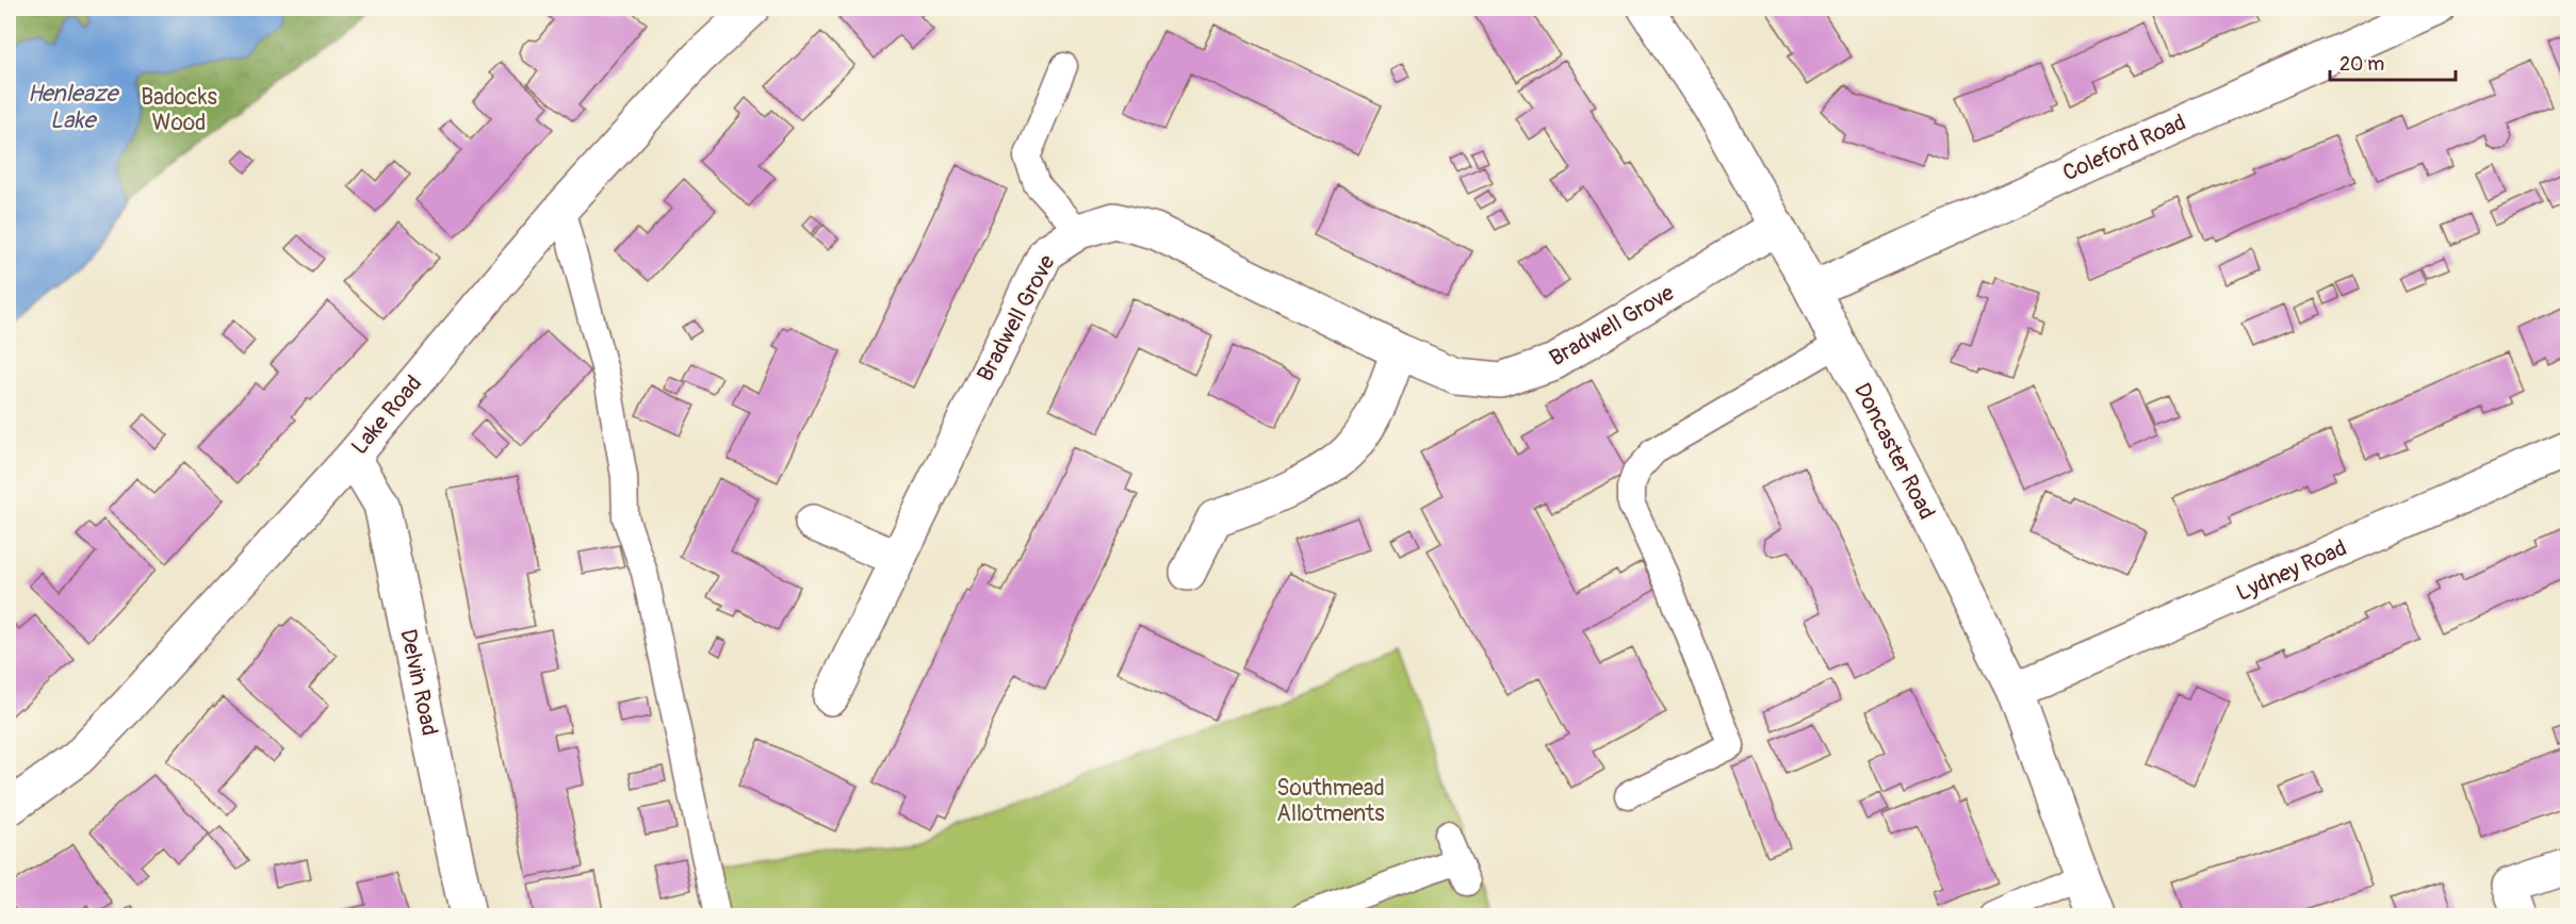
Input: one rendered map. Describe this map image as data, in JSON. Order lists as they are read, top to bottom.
{
  "streets": {
    "street": [
      "Coleford Road",
      "Bradwell Grove",
      "Lake Road",
      "Doncaster Road",
      "Lydney Road",
      "Delvin Road"
    ]
  },
  "crossings": [
    ["Coleford Road", "Doncaster Road"],
    ["Bradwell Grove", "Doncaster Road"],
    ["Lake Road", "Delvin Road"],
    ["Doncaster Road", "Lydney Road"]
  ],
  "water": ["Henleaze Lake"],
  "parks": ["Badocks Wood", "Southmead Allotments"],
  "scale_bar": "20 m"
}
